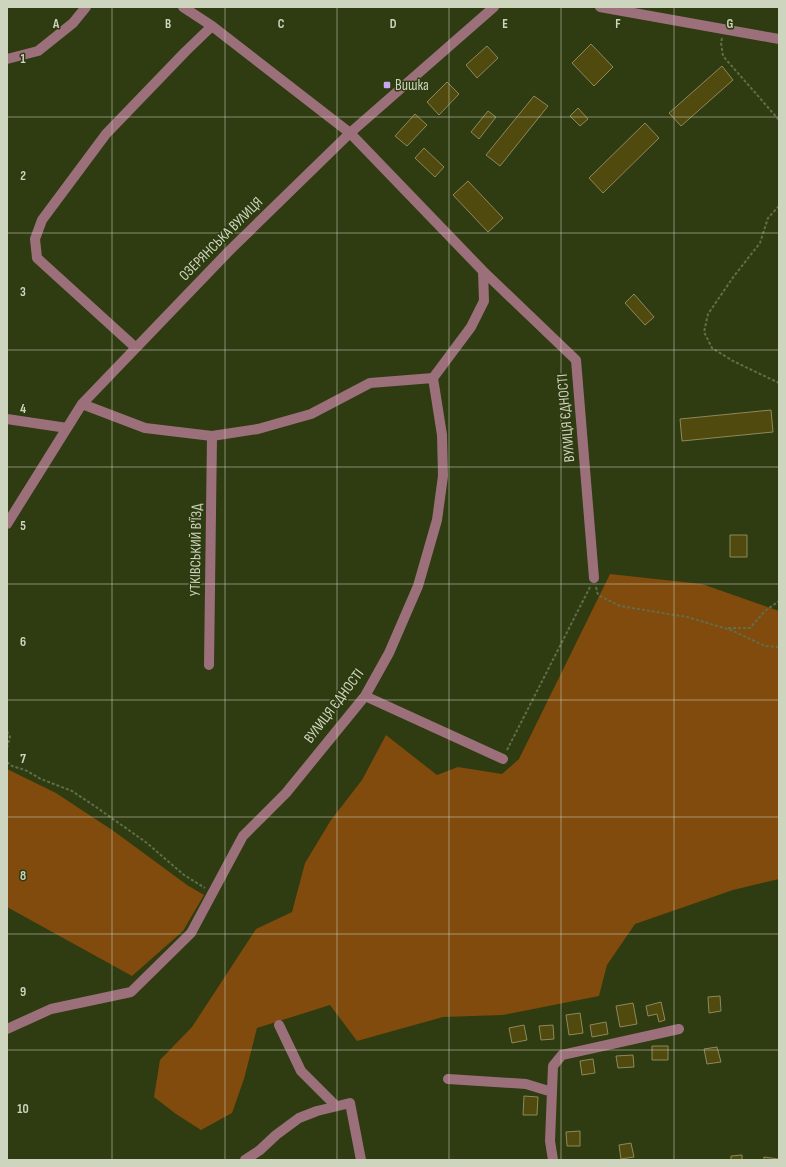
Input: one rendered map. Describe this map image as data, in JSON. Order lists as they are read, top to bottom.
{
  "streets": {
    "street": ["ОЗЕРЯНСЬКА ВУЛИЦЯ", "ВУЛИЦЯ ЄДНОСТІ", "УТКІВСЬКИЙ В'ЇЗД"]
  },
  "crossings": [
    ["ОЗЕРЯНСЬКА ВУЛИЦЯ", "ВУЛИЦЯ ЄДНОСТІ"]
  ],
  "places": {
    "transit": ["Вишка"]
  },
  "grid": {
    "columns": [
      "A",
      "B",
      "C",
      "D",
      "E",
      "F",
      "G"
    ],
    "rows": [
      "1",
      "2",
      "3",
      "4",
      "5",
      "6",
      "7",
      "8",
      "9",
      "10"
    ]
  }
}
